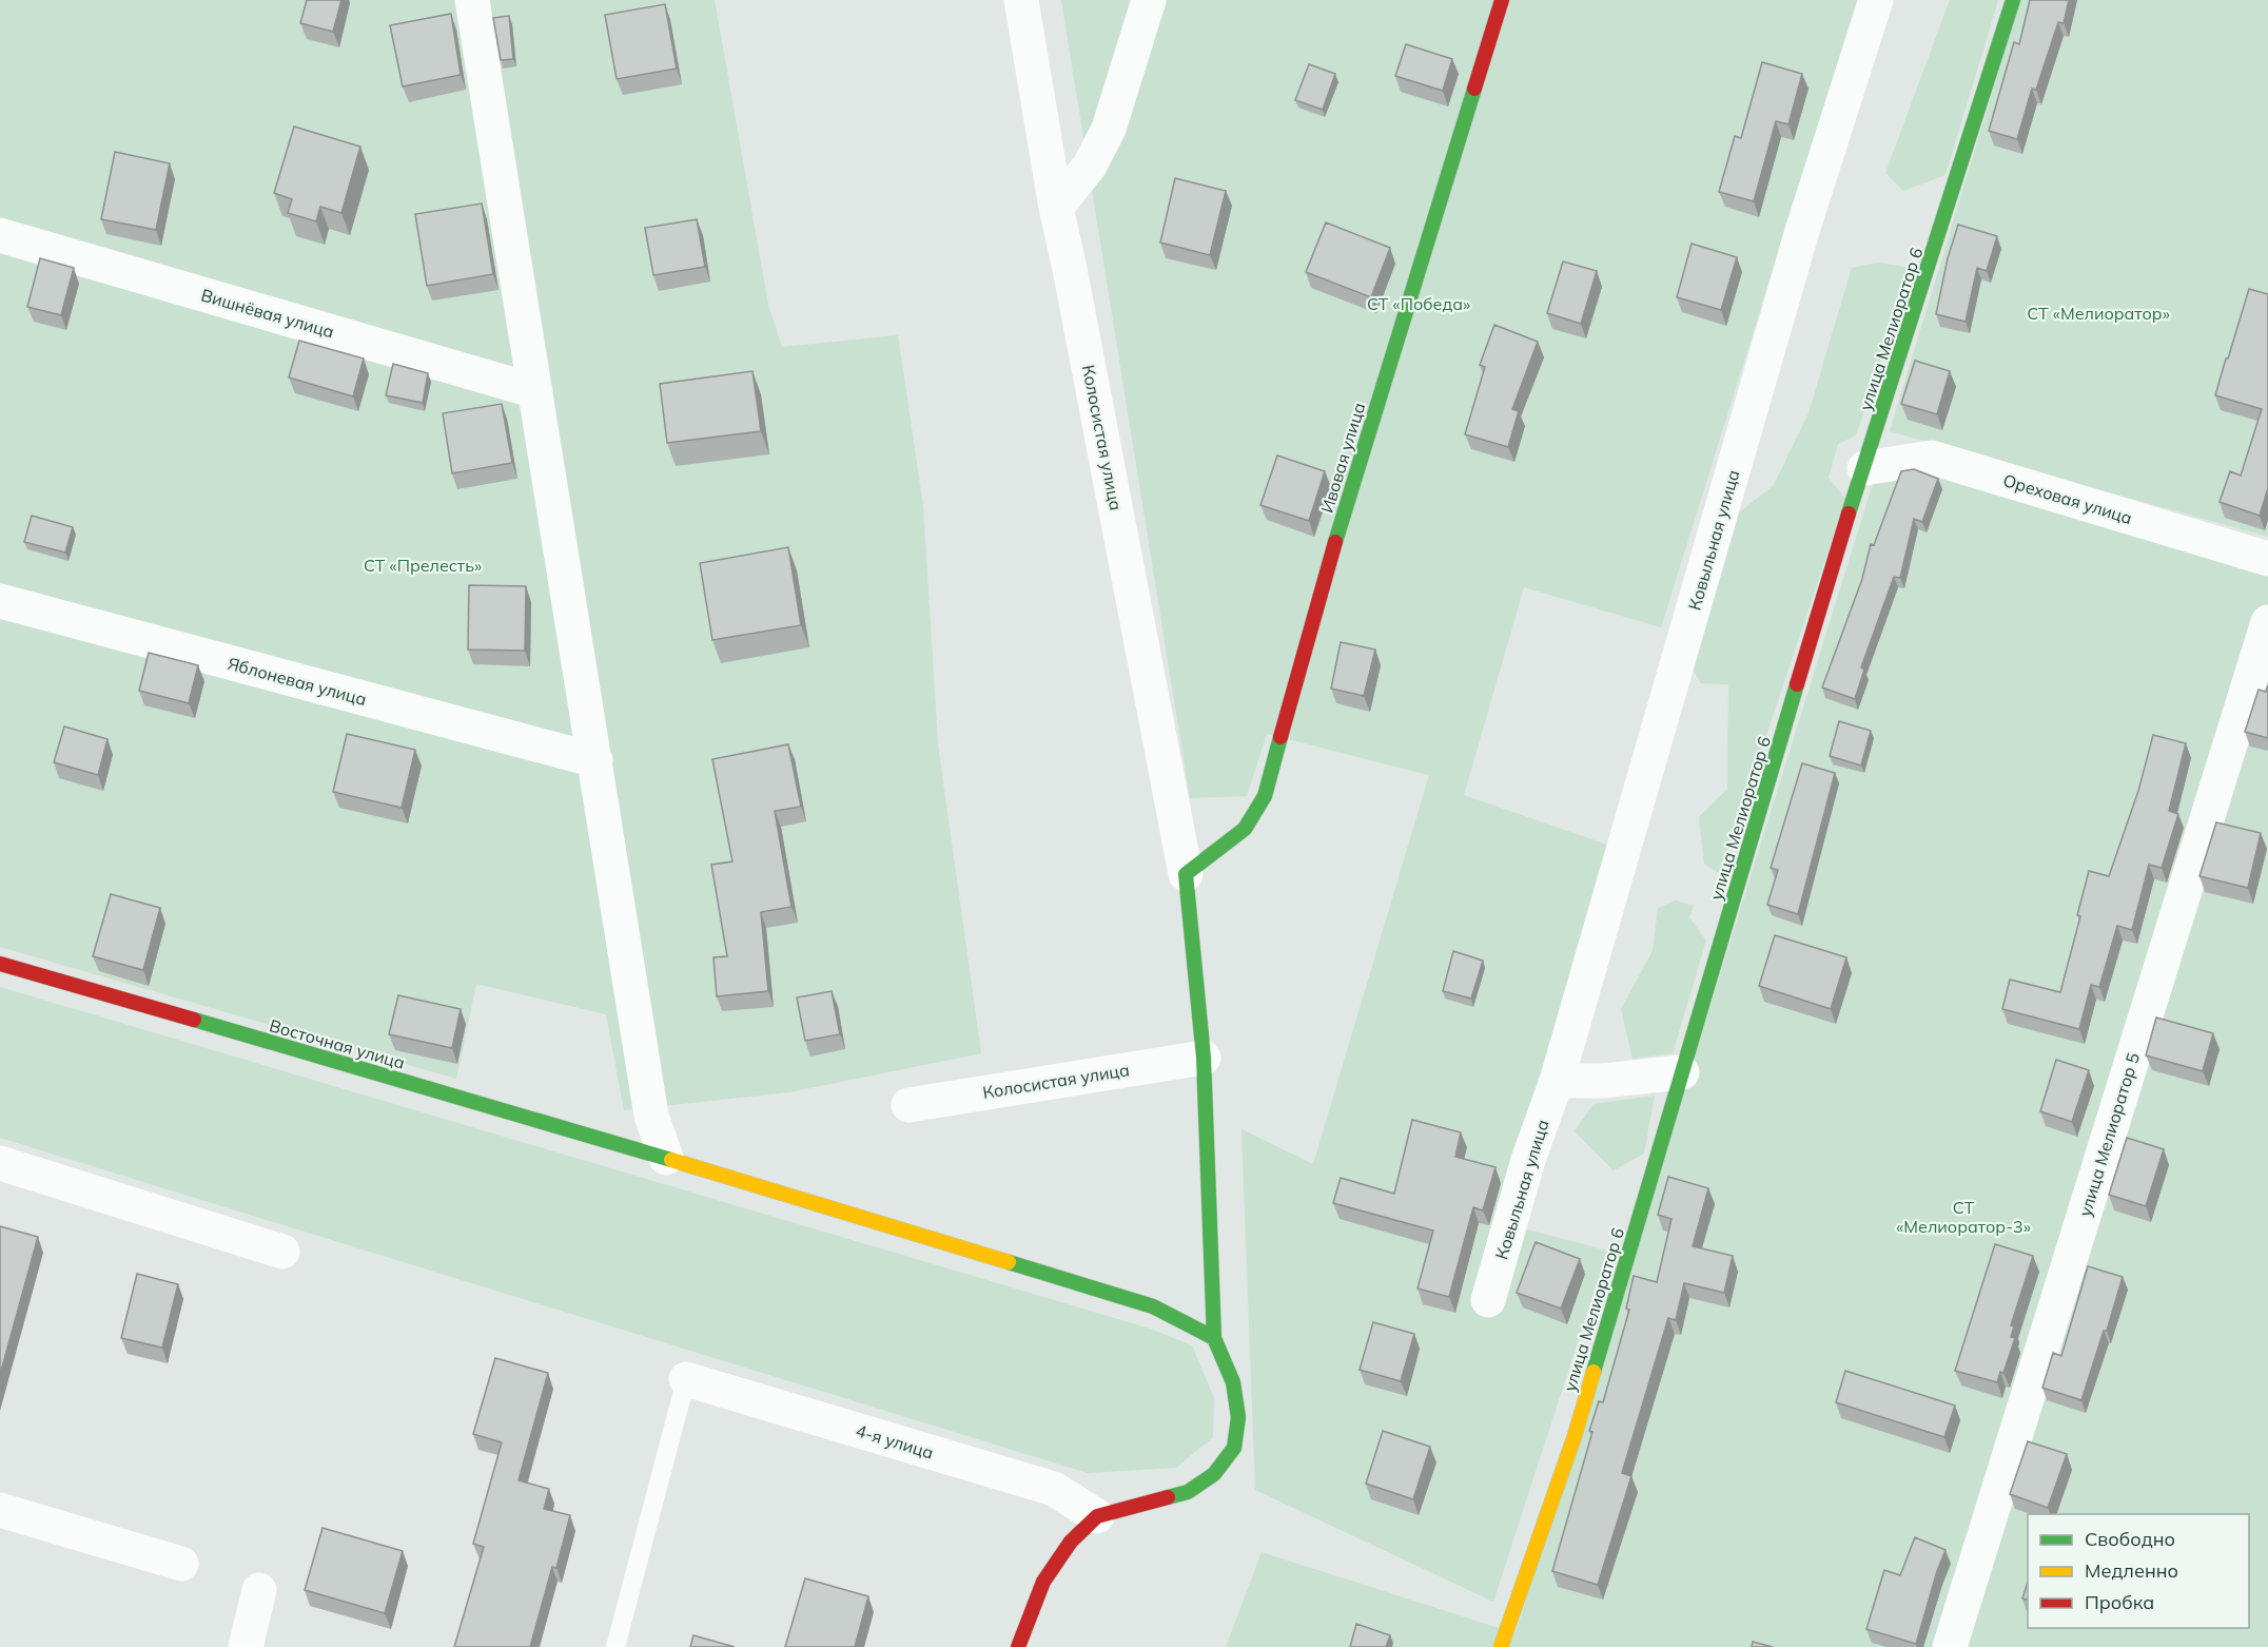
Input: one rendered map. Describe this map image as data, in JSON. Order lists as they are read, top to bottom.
{
  "streets": {
    "street": [
      "Вишнёвая улица",
      "улица Мелиоратор 6",
      "Колосистая улица",
      "Ивовая улица",
      "Ореховая улица",
      "Ковыльная улица",
      "Яблоневая улица",
      "Восточная улица",
      "улица Мелиоратор 5",
      "4-я улица"
    ]
  },
  "crossings": [
    ["улица Мелиоратор 6", "Ореховая улица"],
    ["Колосистая улица", "Ивовая улица"]
  ],
  "parks": [
    "СТ «Победа»",
    "СТ «Мелиоратор»",
    "СТ «Прелесть»",
    "СТ «Мелиоратор-3»"
  ],
  "legend": ["Свободно", "Медленно", "Пробка"]
}
